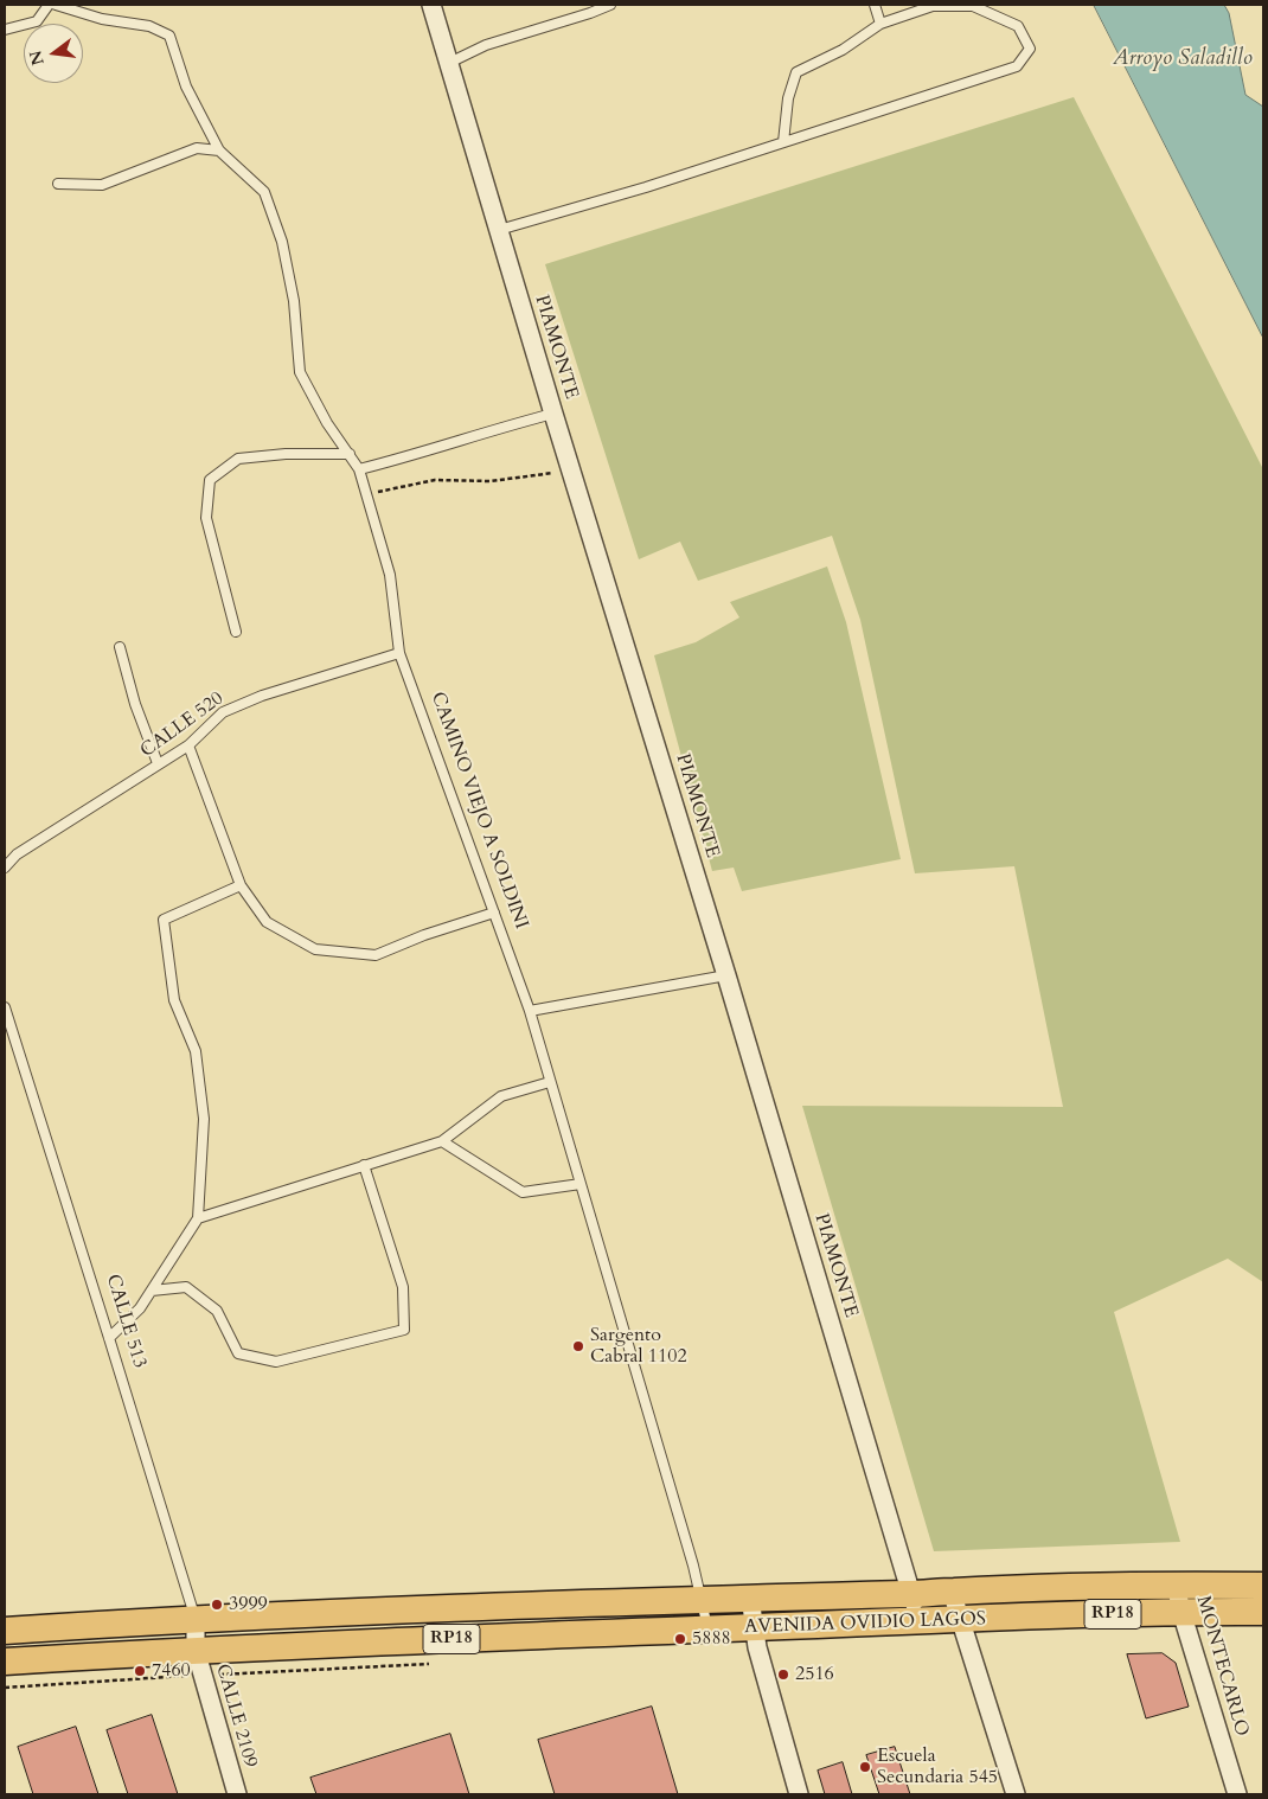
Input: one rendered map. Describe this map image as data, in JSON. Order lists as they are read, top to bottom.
{
  "streets": {
    "main road": ["RP18", "AVENIDA OVIDIO LAGOS"],
    "street": [
      "PIAMONTE",
      "CALLE 513",
      "MONTECARLO",
      "CALLE 2109"
    ],
    "lane": ["CALLE 520", "CAMINO VIEJO A SOLDINI"]
  },
  "crossings": [
    ["PIAMONTE", "AVENIDA OVIDIO LAGOS"],
    ["CALLE 520", "CAMINO VIEJO A SOLDINI"],
    ["CAMINO VIEJO A SOLDINI", "AVENIDA OVIDIO LAGOS"],
    ["CALLE 513", "AVENIDA OVIDIO LAGOS"],
    ["CALLE 513", "CALLE 2109"],
    ["AVENIDA OVIDIO LAGOS", "MONTECARLO"],
    ["AVENIDA OVIDIO LAGOS", "CALLE 2109"]
  ],
  "water": ["Arroyo Saladillo"],
  "places": [
    "Sargento Cabral 1102",
    "3999",
    "5888",
    "7460",
    "2516",
    "Escuela Secundaria 545"
  ],
  "north": "left"
}
